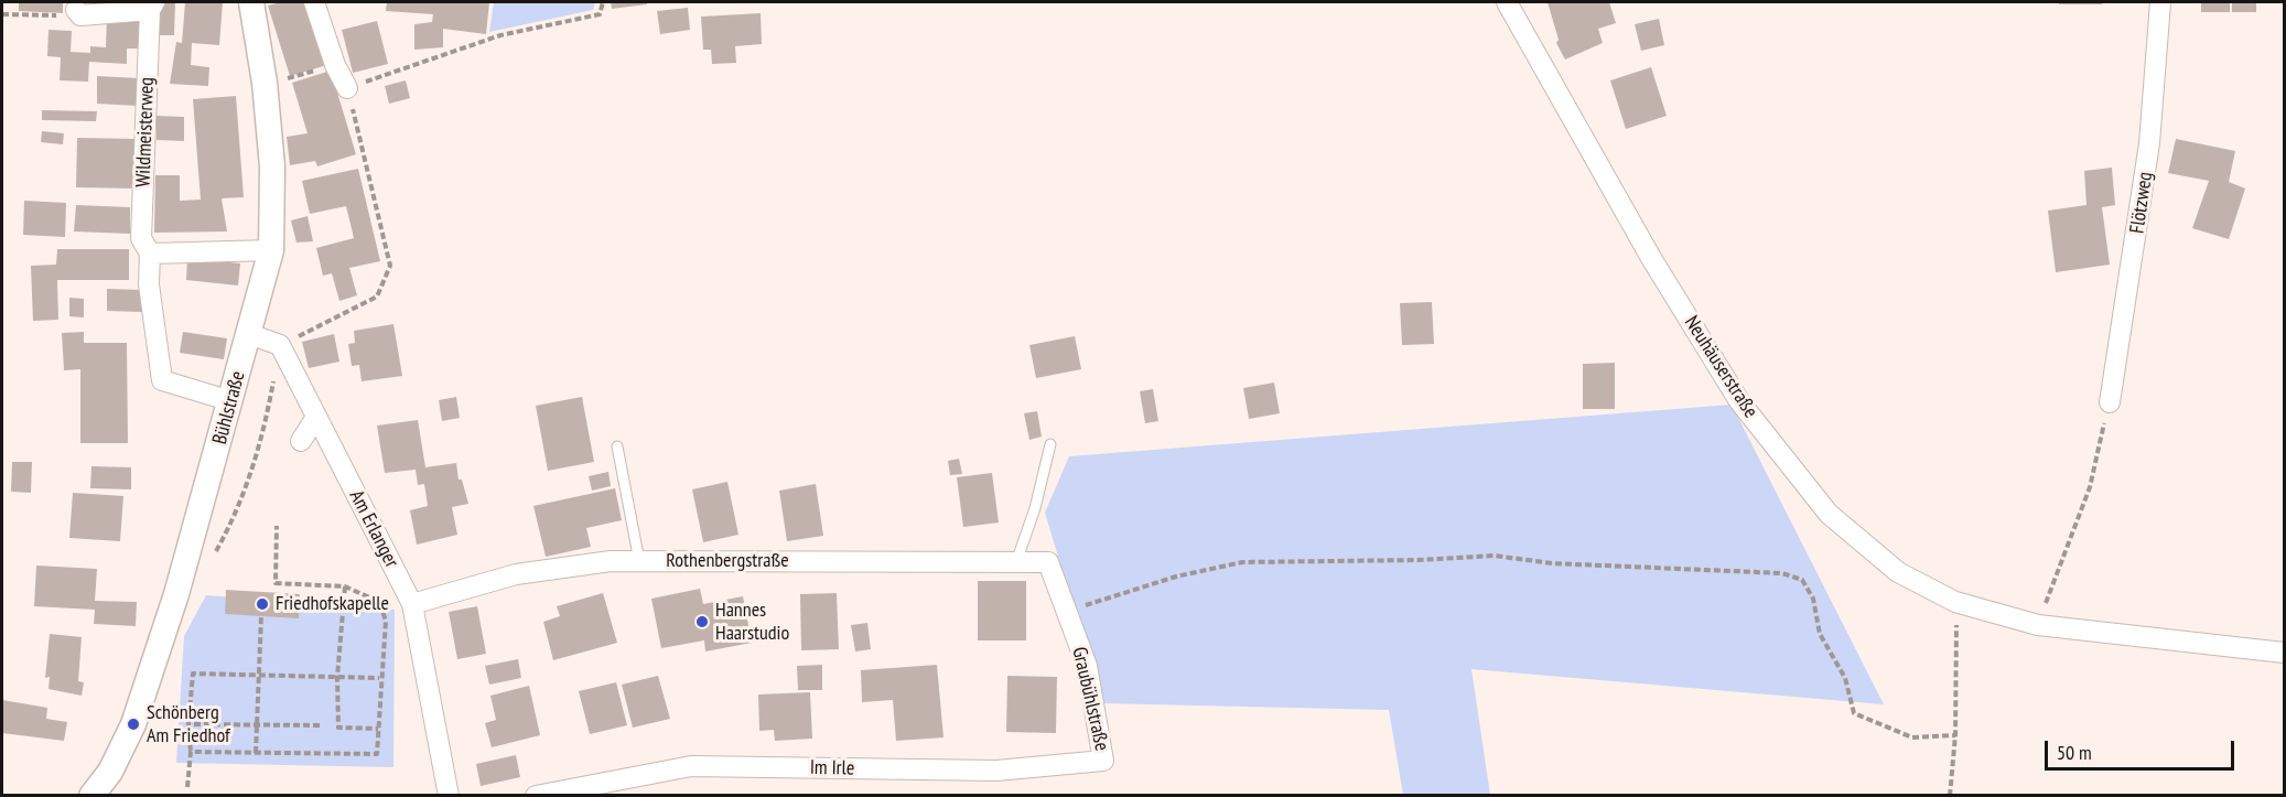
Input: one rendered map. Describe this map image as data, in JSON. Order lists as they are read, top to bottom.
{
  "streets": {
    "street": [
      "Wildmeisterweg",
      "Flötzweg",
      "Neuhäuserstraße",
      "Bühlstraße",
      "Am Erlanger",
      "Rothenbergstraße",
      "Graubühlstraße",
      "Im Irle"
    ]
  },
  "crossings": [
    ["Wildmeisterweg", "Bühlstraße"],
    ["Am Erlanger", "Rothenbergstraße"],
    ["Rothenbergstraße", "Graubühlstraße"],
    ["Graubühlstraße", "Im Irle"]
  ],
  "places": ["Friedhofskapelle", "Hannes Haarstudio", "Schönberg Am Friedhof"],
  "scale_bar": "50 m"
}
